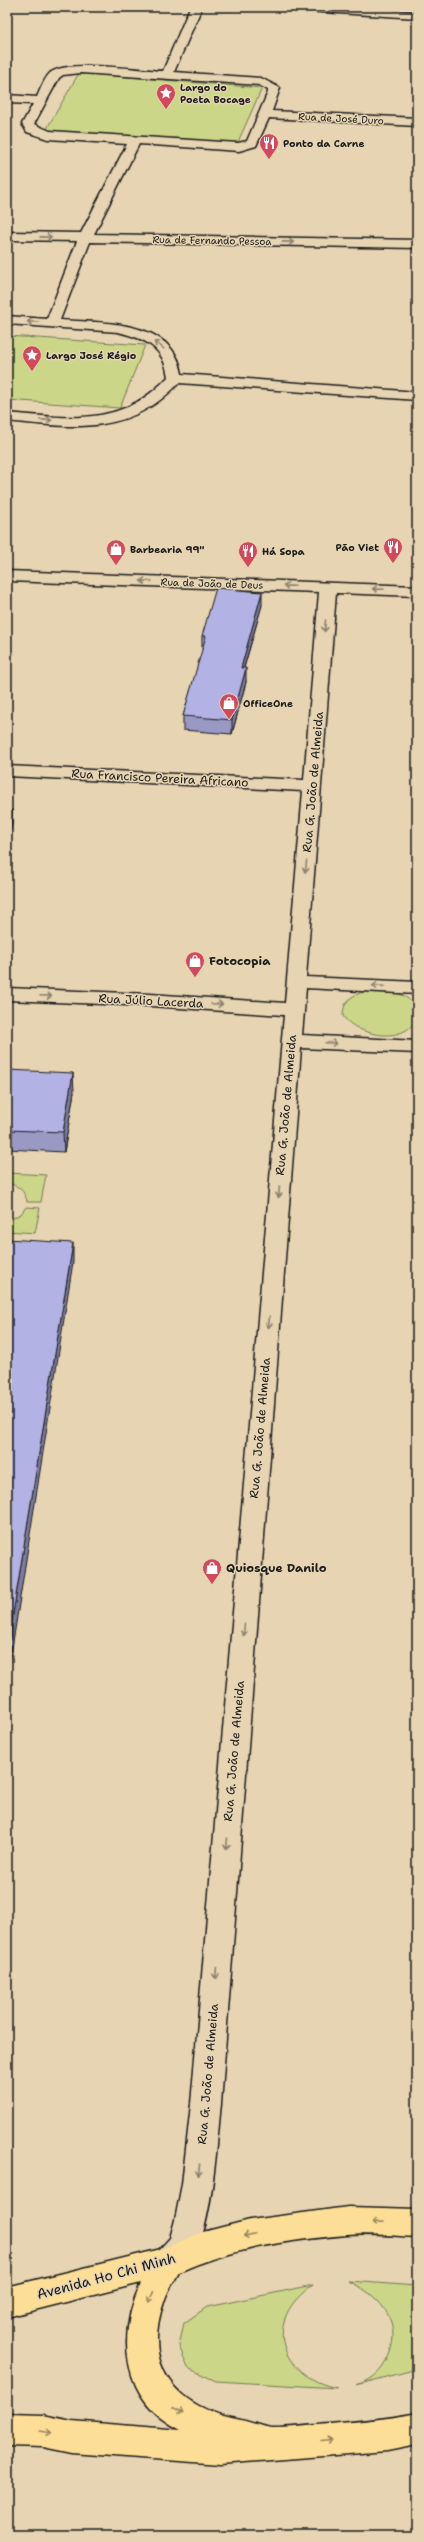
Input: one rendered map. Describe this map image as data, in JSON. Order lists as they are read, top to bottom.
{
  "streets": {
    "main road": ["Avenida Ho Chi Minh"],
    "street": [
      "Rua de José Duro",
      "Rua de Fernando Pessoa",
      "Rua de João de Deus",
      "Rua Francisco Pereira Africano",
      "Rua G. João de Almeida",
      "Rua Júlio Lacerda"
    ]
  },
  "crossings": [
    ["Rua de João de Deus", "Rua G. João de Almeida"],
    ["Rua Francisco Pereira Africano", "Rua G. João de Almeida"],
    ["Rua G. João de Almeida", "Rua Júlio Lacerda"],
    ["Rua G. João de Almeida", "Avenida Ho Chi Minh"]
  ],
  "one_way": ["Rua G. João de Almeida", "Rua Júlio Lacerda", "Avenida Ho Chi Minh"],
  "places": {
    "place": ["Largo do Poeta Bocage", "Largo José Régio"],
    "restaurant": ["Ponto da Carne", "Pão Viet", "Há Sopa"],
    "shop": [
      "Barbearia 99\"",
      "OfficeOne",
      "Fotocopia",
      "Quiosque Danilo"
    ]
  }
}
